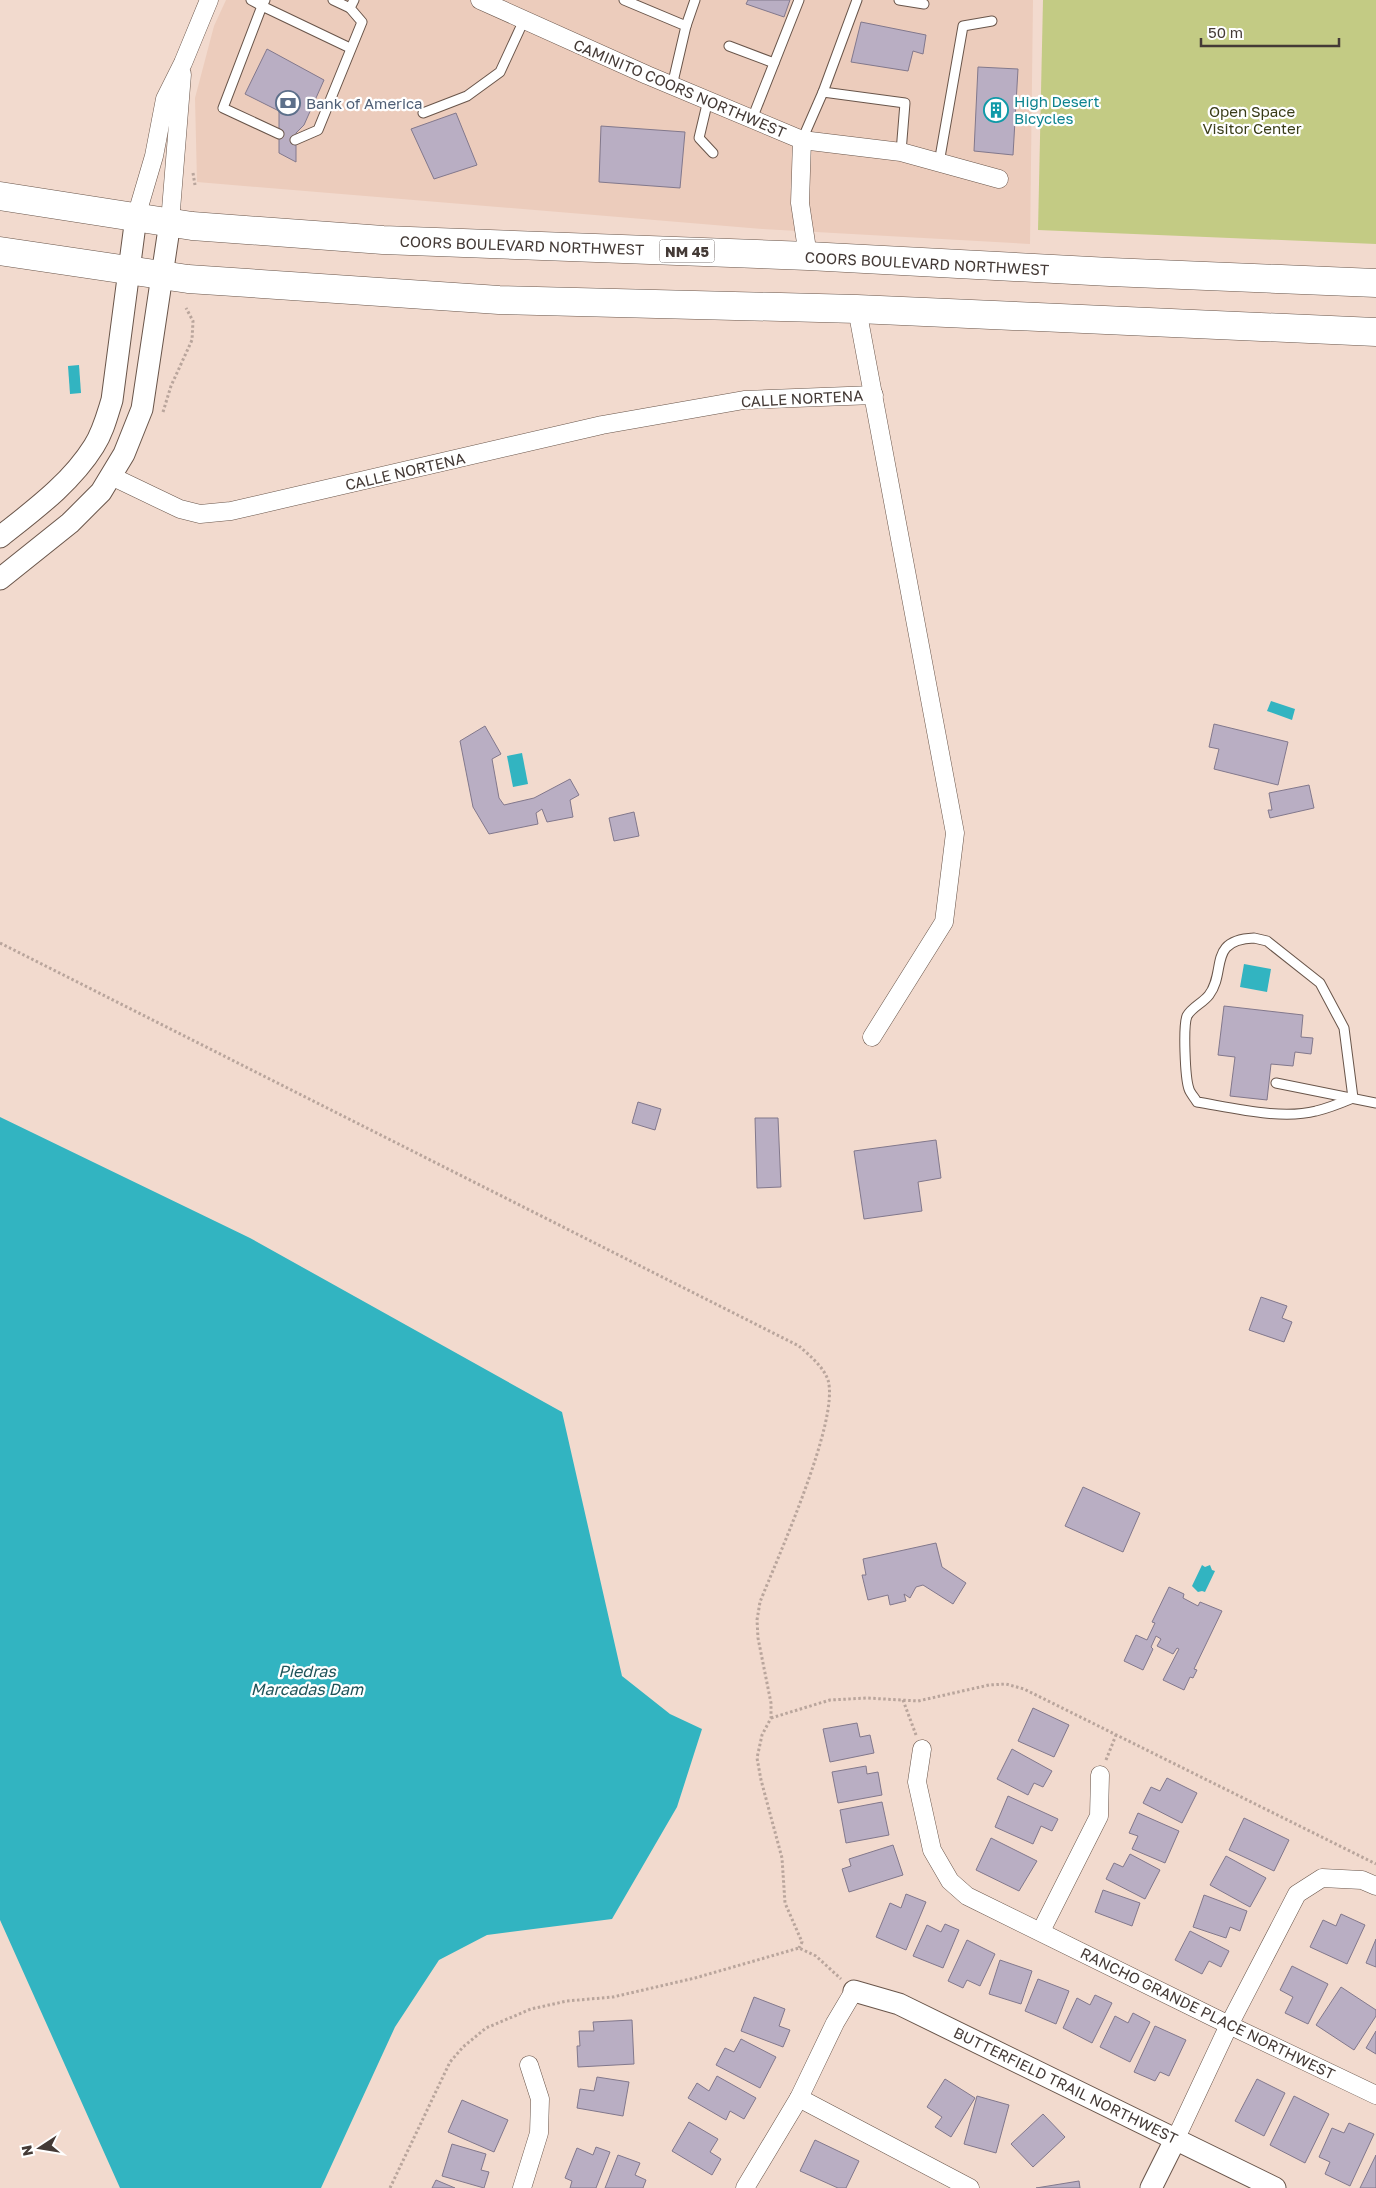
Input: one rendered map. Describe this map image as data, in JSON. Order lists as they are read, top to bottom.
{
  "streets": {
    "main road": ["COORS BOULEVARD NORTHWEST", "NM 45"],
    "street": [
      "CAMINITO COORS NORTHWEST",
      "CALLE NORTENA",
      "RANCHO GRANDE PLACE NORTHWEST",
      "BUTTERFIELD TRAIL NORTHWEST"
    ]
  },
  "crossings": [
    ["CAMINITO COORS NORTHWEST", "COORS BOULEVARD NORTHWEST"]
  ],
  "water": ["Piedras Marcadas Dam"],
  "parks": ["Open Space Visitor Center"],
  "places": {
    "bank": ["Bank of America"],
    "building": ["High Desert Bicycles"]
  },
  "scale_bar": "50 m",
  "north": "left"
}
